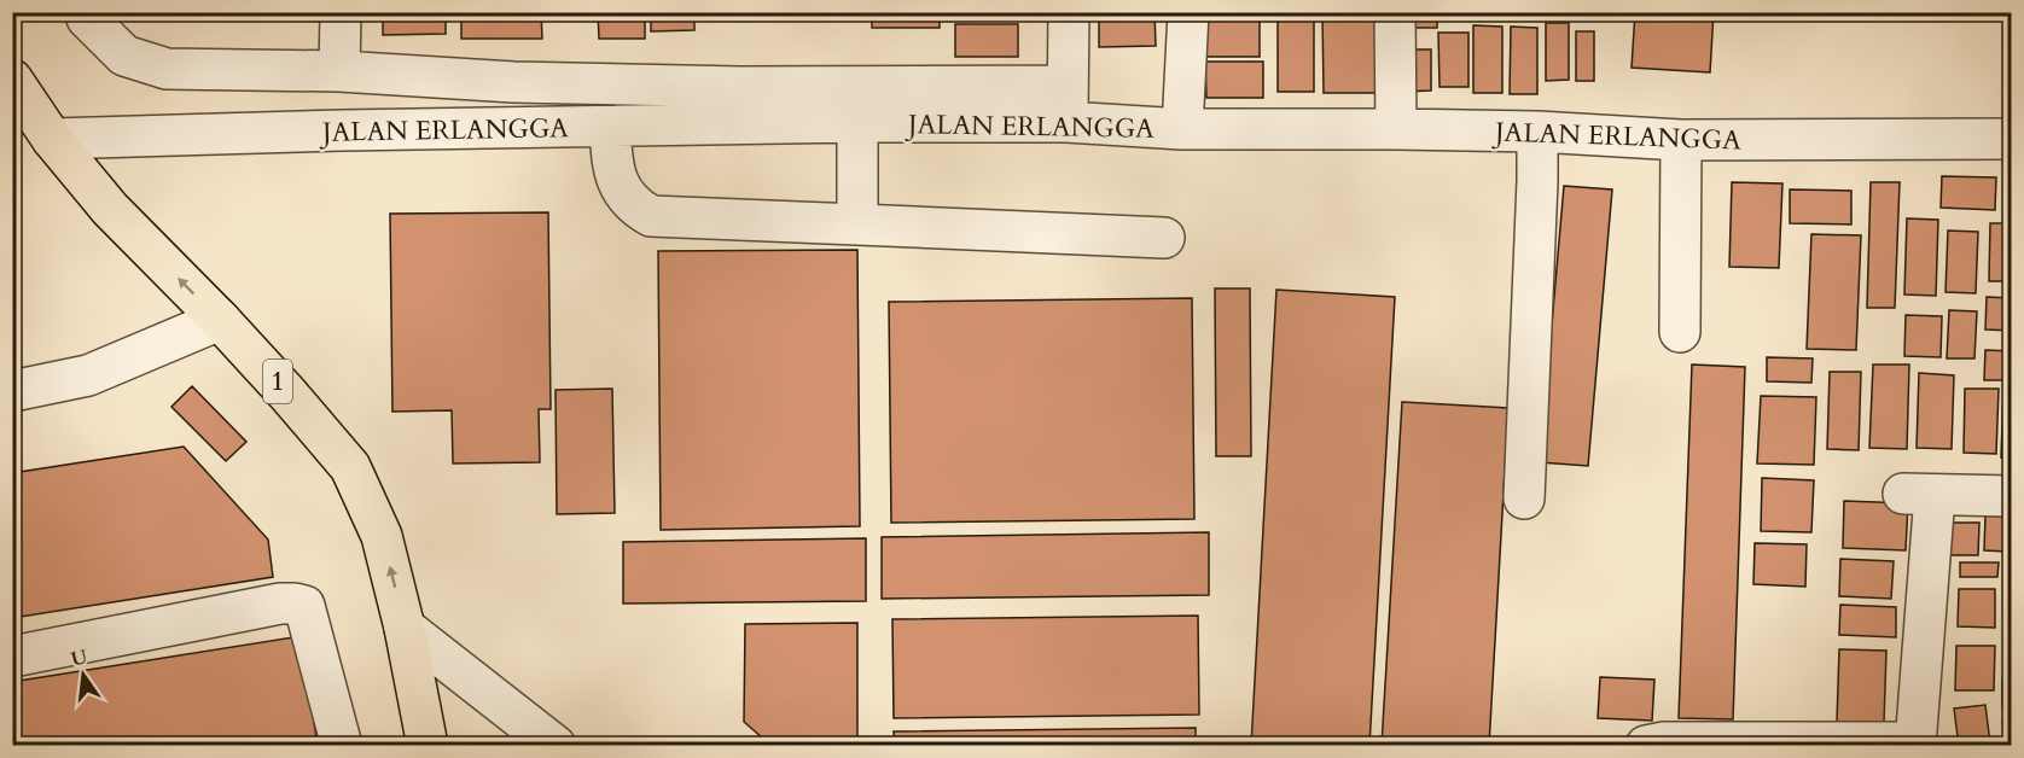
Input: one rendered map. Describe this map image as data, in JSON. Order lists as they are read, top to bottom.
{
  "streets": {
    "highway": ["1"],
    "street": ["JALAN ERLANGGA"]
  },
  "crossings": [
    ["JALAN ERLANGGA", "1"]
  ],
  "north": "top"
}
